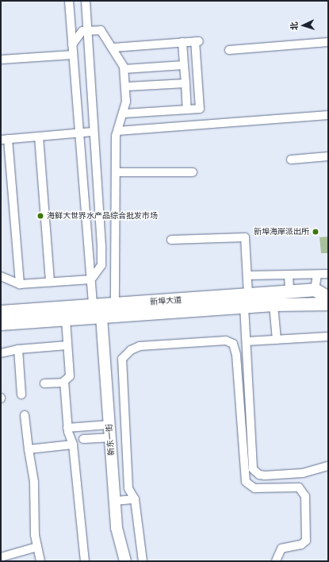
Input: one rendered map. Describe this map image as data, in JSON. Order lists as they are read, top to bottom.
{
  "streets": {
    "main road": ["新埠大道"],
    "street": ["新东一街"]
  },
  "crossings": [
    ["新埠大道", "新东一街"]
  ],
  "places": ["海鲜大世界水产品综合批发市场", "新埠海岸派出所"],
  "north": "left"
}
